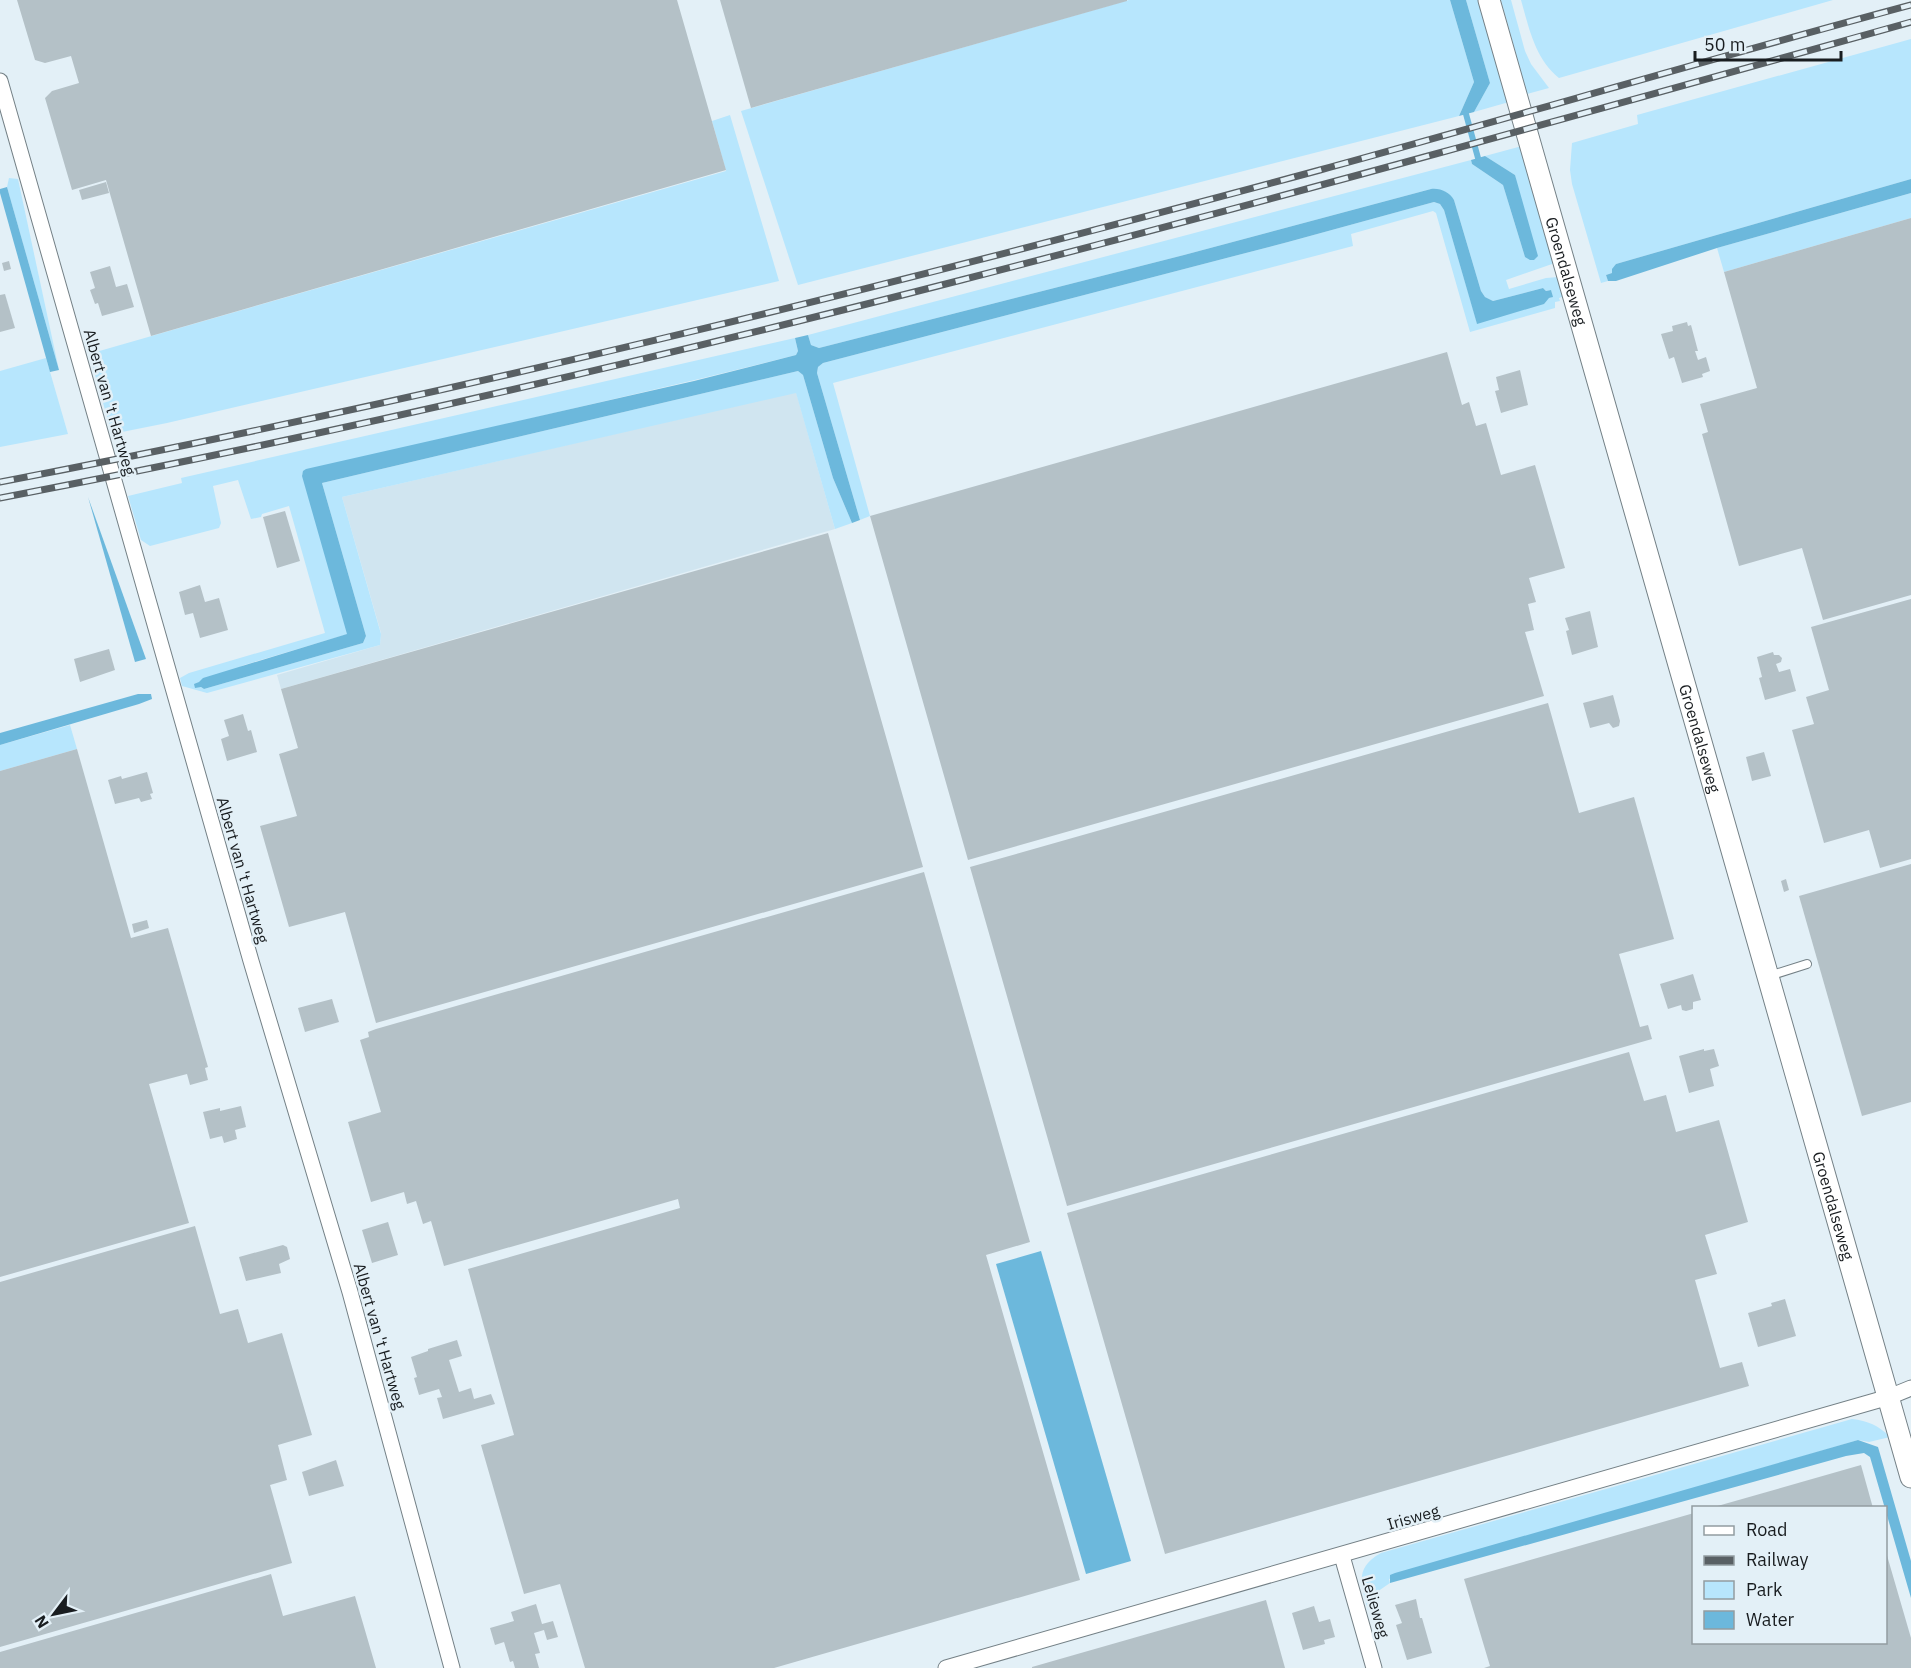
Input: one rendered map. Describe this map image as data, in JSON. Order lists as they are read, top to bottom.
{
  "streets": {
    "street": [
      "Groendalseweg",
      "Albert van 't Hartweg",
      "Irisweg",
      "Lelieweg"
    ]
  },
  "crossings": [
    ["Groendalseweg", "Irisweg"],
    ["Irisweg", "Lelieweg"]
  ],
  "legend": [
    "Road",
    "Railway",
    "Park",
    "Water"
  ],
  "scale_bar": "50 m",
  "north": "bottom left"
}
